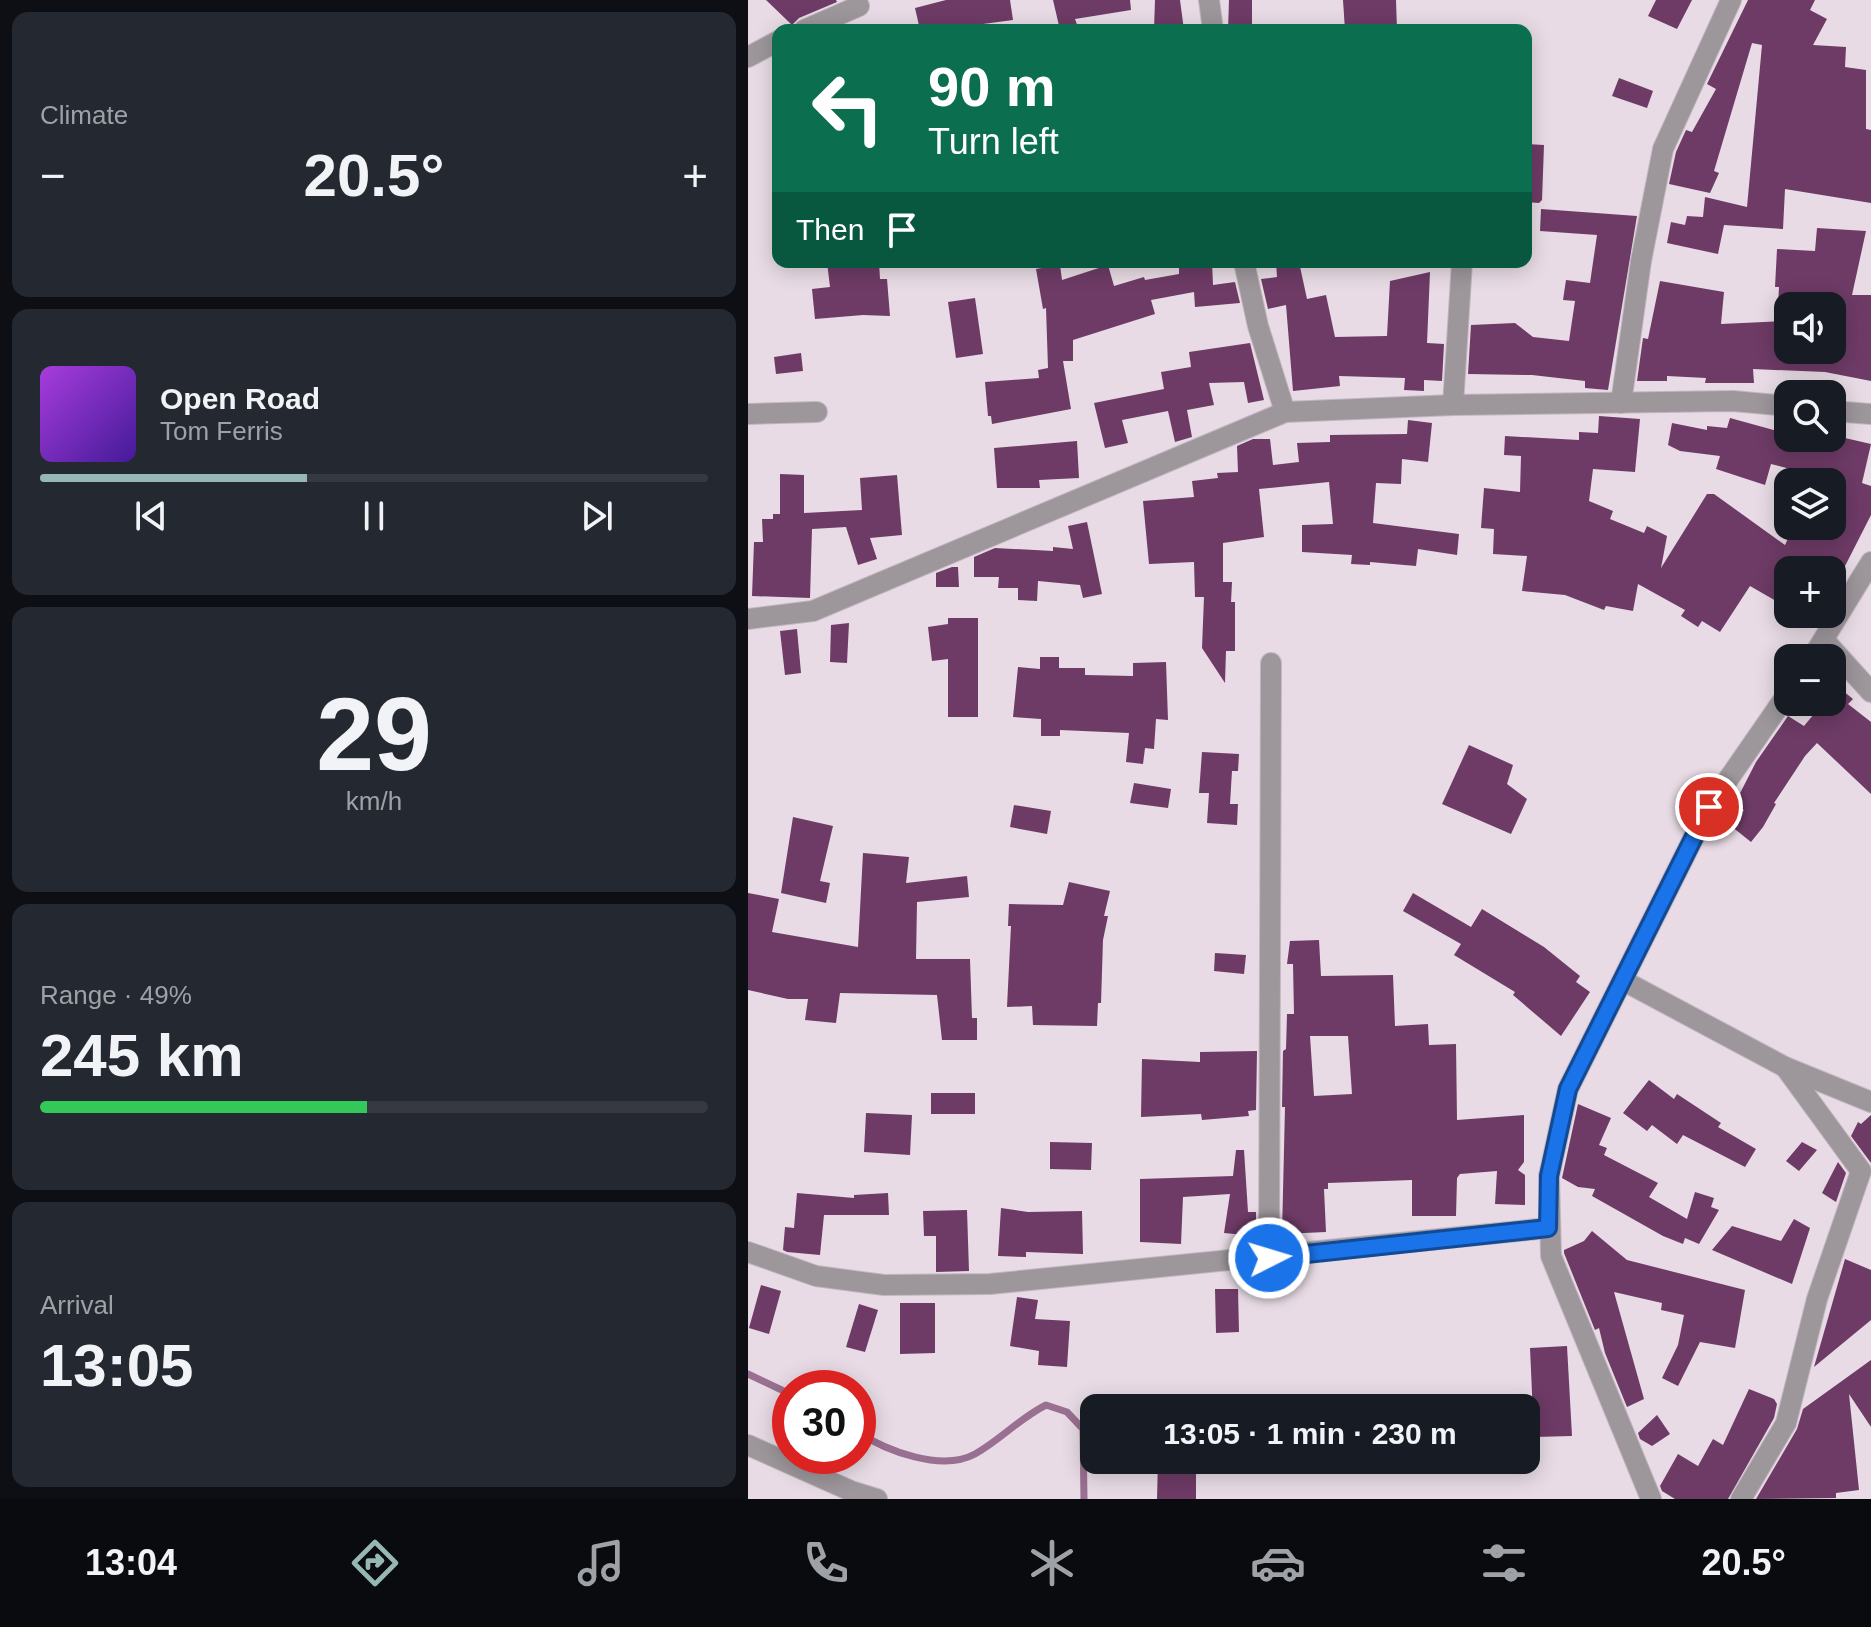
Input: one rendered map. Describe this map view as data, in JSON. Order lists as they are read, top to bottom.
{
  "page": {
    "tile": [
      "Climate",
      ["29", "km/h"],
      ["Range · 49%", "245 km"],
      ["Arrival", "13:05"]
    ],
    "turn": ["90 m", "Turn left"],
    "heat": ["−", "20.5°", "+"],
    "then": "Then",
    "map_buttons": ["+", "−"],
    "song": ["Open Road", "Tom Ferris"],
    "limit": "30",
    "trip": "13:05 · 1 min · 230 m",
    "tabs": ["13:04", "20.5°"]
  }
}
